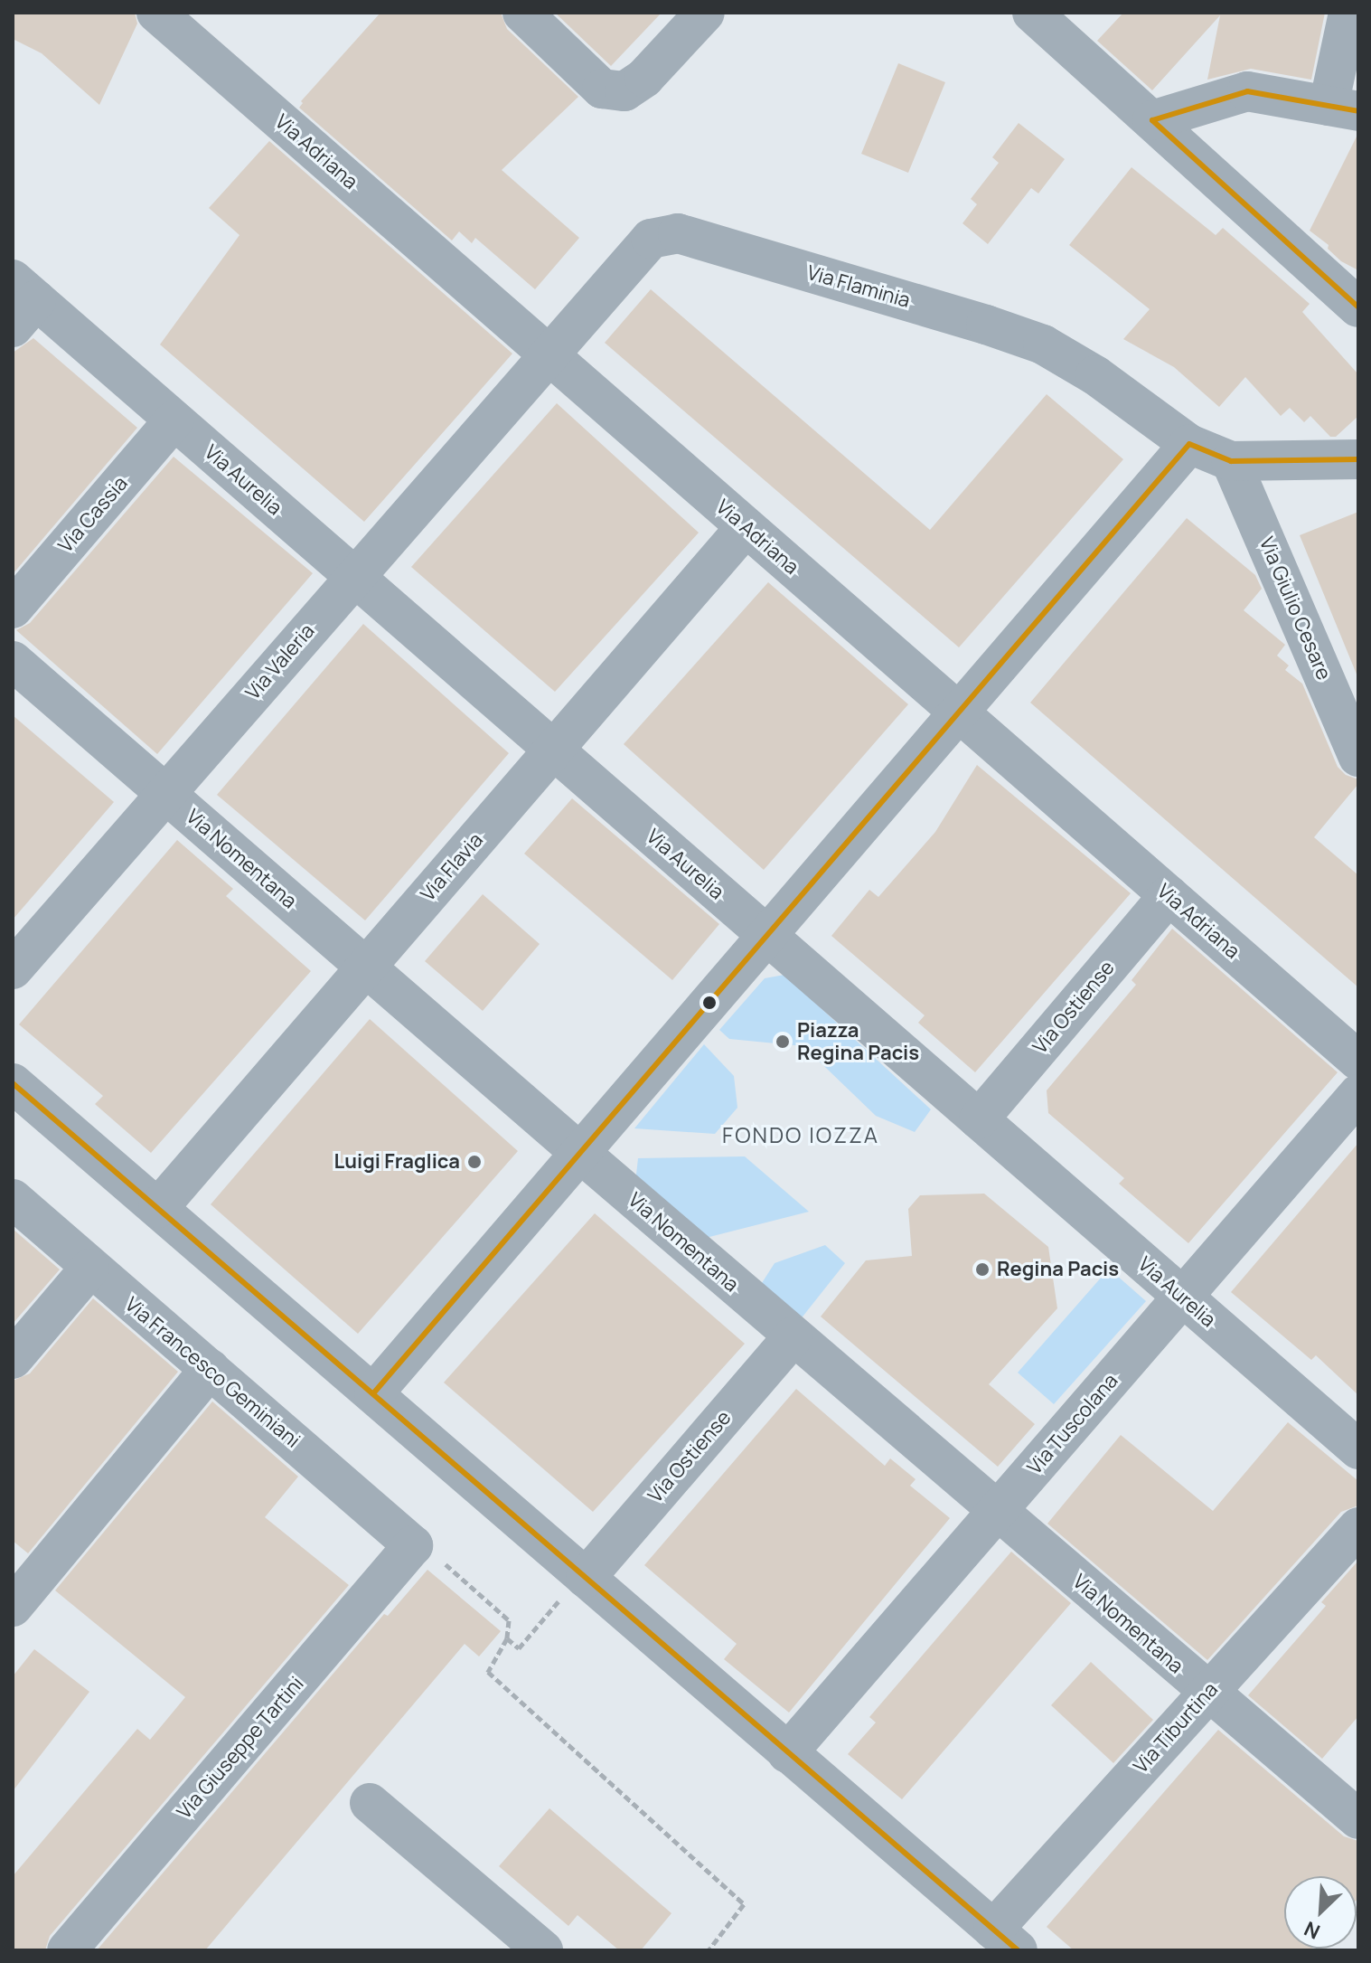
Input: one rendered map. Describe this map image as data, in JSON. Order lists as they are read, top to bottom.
{
  "streets": {
    "street": [
      "Via Adriana",
      "Via Flaminia",
      "Via Aurelia",
      "Via Cassia",
      "Via Giulio Cesare",
      "Via Valeria",
      "Via Nomentana",
      "Via Flavia",
      "Via Ostiense",
      "Via Francesco Geminiani",
      "Via Tuscolana",
      "Via Tiburtina",
      "Via Giuseppe Tartini"
    ]
  },
  "crossings": [
    ["Via Adriana", "Via Flaminia"],
    ["Via Adriana", "Via Valeria"],
    ["Via Adriana", "Via Flavia"],
    ["Via Adriana", "Via Ostiense"],
    ["Via Flaminia", "Via Giulio Cesare"],
    ["Via Flaminia", "Via Valeria"],
    ["Via Aurelia", "Via Cassia"],
    ["Via Aurelia", "Via Valeria"],
    ["Via Aurelia", "Via Flavia"],
    ["Via Aurelia", "Via Ostiense"],
    ["Via Aurelia", "Via Tuscolana"],
    ["Via Valeria", "Via Nomentana"],
    ["Via Nomentana", "Via Flavia"],
    ["Via Nomentana", "Via Ostiense"],
    ["Via Nomentana", "Via Tuscolana"],
    ["Via Nomentana", "Via Tiburtina"],
    ["Via Francesco Geminiani", "Via Giuseppe Tartini"]
  ],
  "districts": ["FONDO IOZZA"],
  "places": ["Piazza Regina Pacis", "Luigi Fraglica", "Regina Pacis"],
  "north": "bottom left"
}
